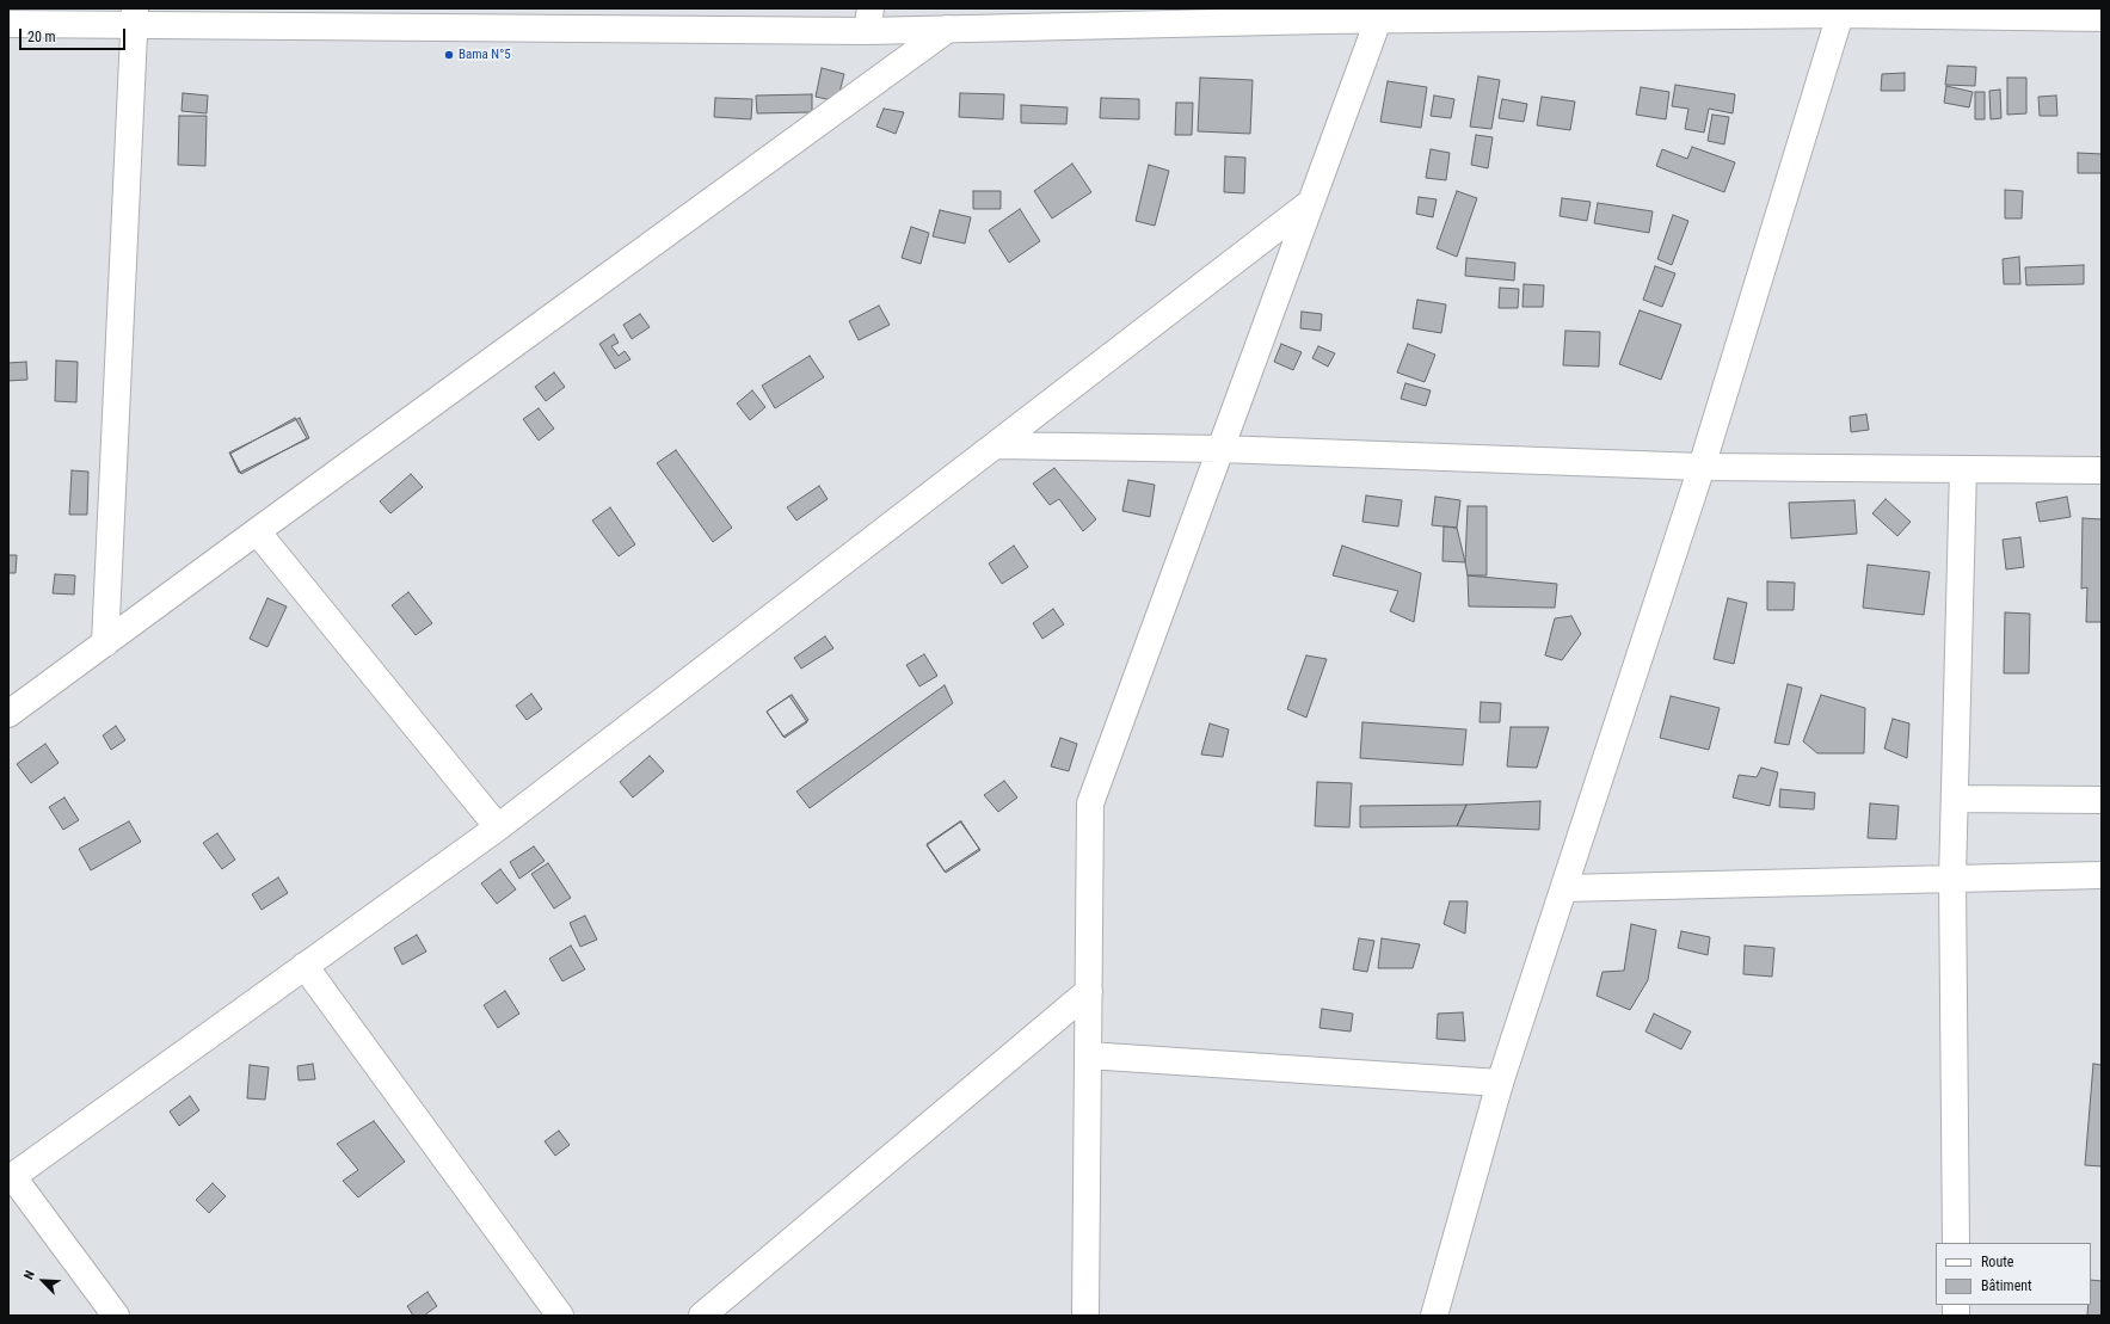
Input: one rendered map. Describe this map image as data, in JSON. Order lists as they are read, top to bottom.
{
  "places": ["Bama N°5"],
  "legend": ["Route", "Bâtiment"],
  "scale_bar": "20 m",
  "north": "top left"
}
